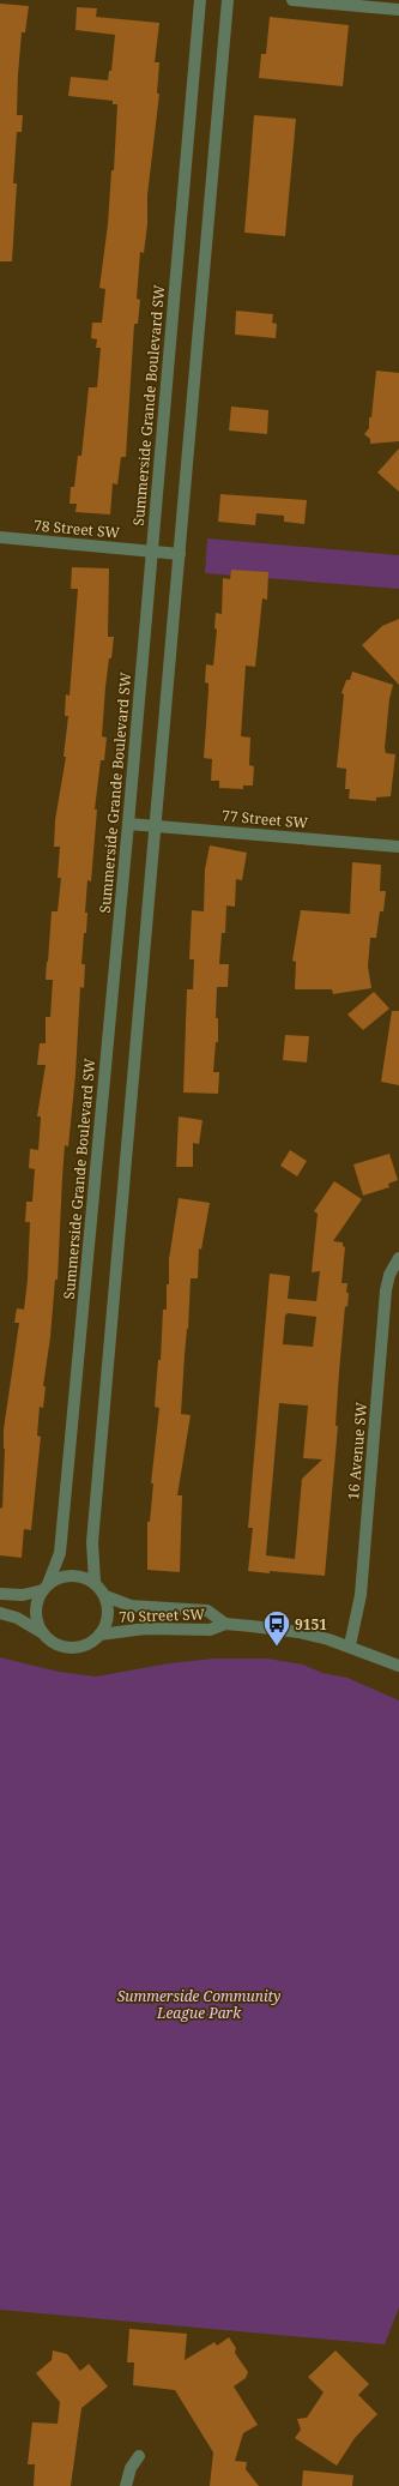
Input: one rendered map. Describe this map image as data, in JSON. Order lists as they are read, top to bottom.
{
  "streets": {
    "street": [
      "Summerside Grande Boulevard SW",
      "78 Street SW",
      "77 Street SW",
      "16 Avenue SW",
      "70 Street SW"
    ]
  },
  "crossings": [
    ["Summerside Grande Boulevard SW", "78 Street SW"],
    ["Summerside Grande Boulevard SW", "77 Street SW"],
    ["Summerside Grande Boulevard SW", "70 Street SW"],
    ["16 Avenue SW", "70 Street SW"]
  ],
  "parks": ["Summerside Community League Park"],
  "places": {
    "bus stop": ["9151"]
  }
}
